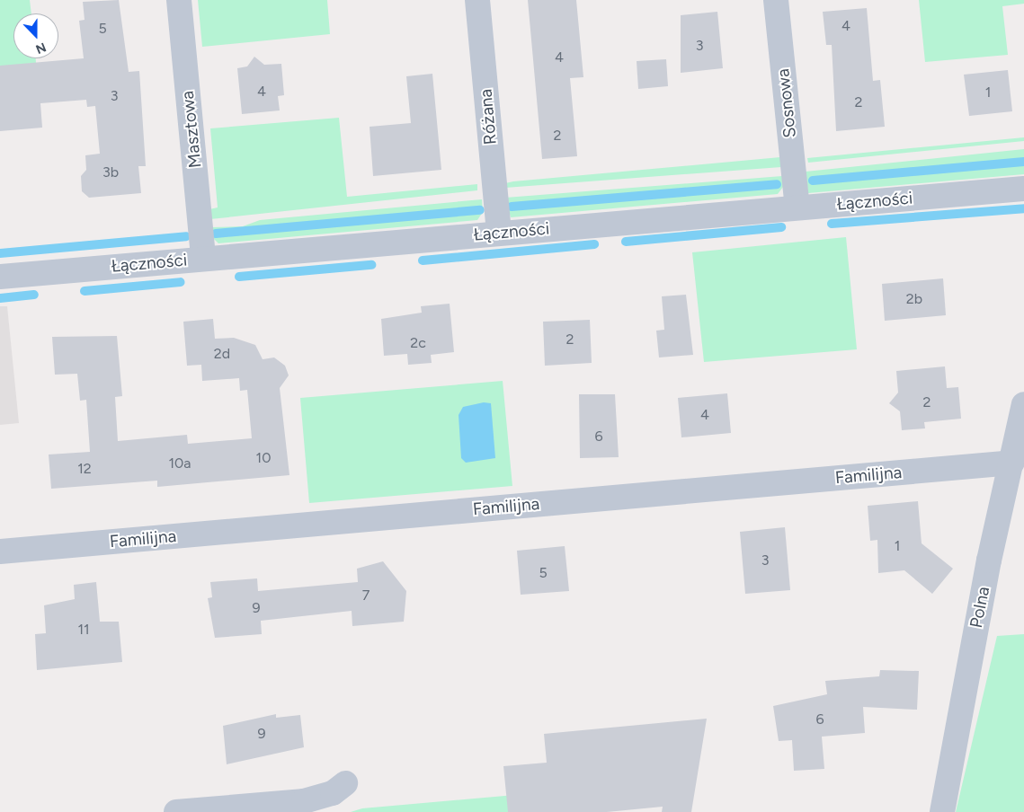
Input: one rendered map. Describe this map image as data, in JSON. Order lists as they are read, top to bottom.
{
  "streets": {
    "street": [
      "Sosnowa",
      "Różana",
      "Masztowa",
      "Łączności",
      "Familijna",
      "Polna"
    ]
  },
  "crossings": [
    ["Sosnowa", "Łączności"],
    ["Różana", "Łączności"],
    ["Masztowa", "Łączności"],
    ["Familijna", "Polna"]
  ],
  "house_numbers": [
    "4",
    "5",
    "3",
    "4",
    "4",
    "1",
    "3",
    "2",
    "2",
    "3b",
    "2b",
    "2",
    "2c",
    "2d",
    "2",
    "4",
    "6",
    "10",
    "10a",
    "12",
    "1",
    "3",
    "5",
    "7",
    "9",
    "11",
    "6",
    "9"
  ],
  "north": "bottom"
}
